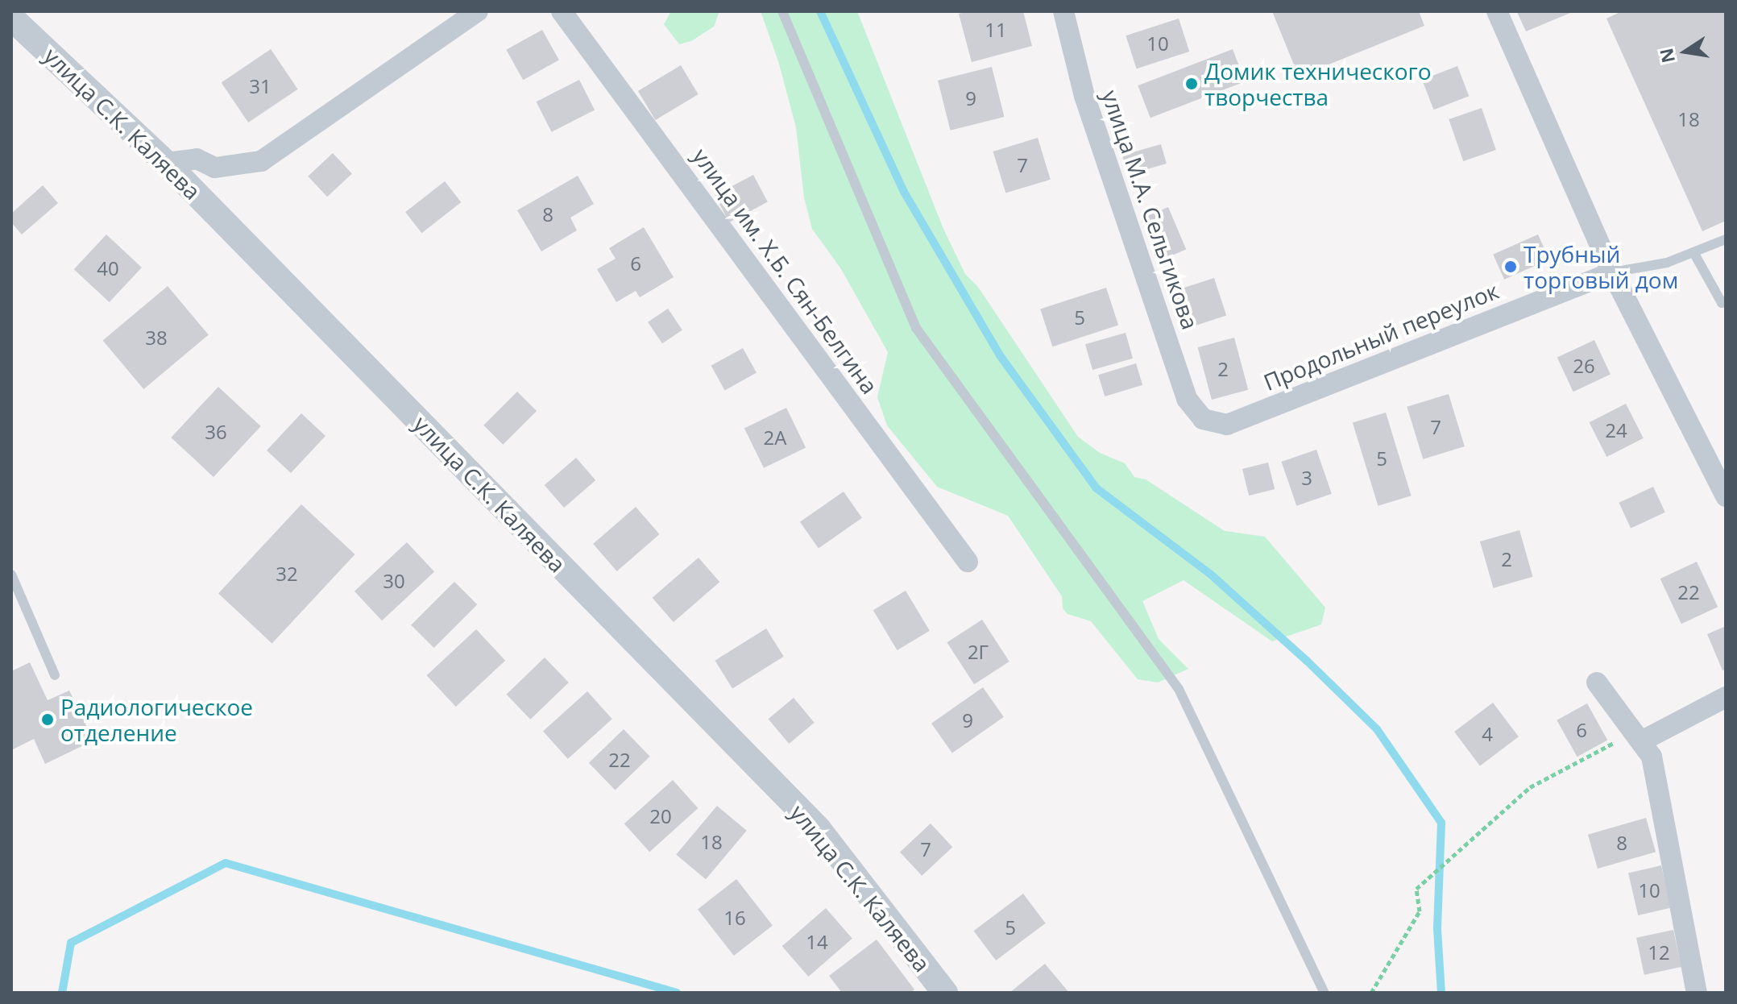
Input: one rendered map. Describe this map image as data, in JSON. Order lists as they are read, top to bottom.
{
  "streets": {
    "street": [
      "улица С.К. Каляева",
      "улица М.А. Сельгикова",
      "улица им. Х.Б. Сян-Белгина",
      "Продольный переулок"
    ]
  },
  "crossings": [
    ["улица М.А. Сельгикова", "Продольный переулок"]
  ],
  "places": ["Домик технического творчества", "Трубный торговый дом", "Радиологическое отделение"],
  "house_numbers": [
    "11",
    "10",
    "31",
    "9",
    "18",
    "7",
    "8",
    "6",
    "40",
    "5",
    "38",
    "26",
    "2",
    "7",
    "24",
    "36",
    "2А",
    "5",
    "3",
    "2",
    "32",
    "30",
    "22",
    "2Г",
    "9",
    "6",
    "4",
    "22",
    "20",
    "18",
    "8",
    "7",
    "10",
    "16",
    "5",
    "14",
    "12"
  ],
  "north": "left"
}
